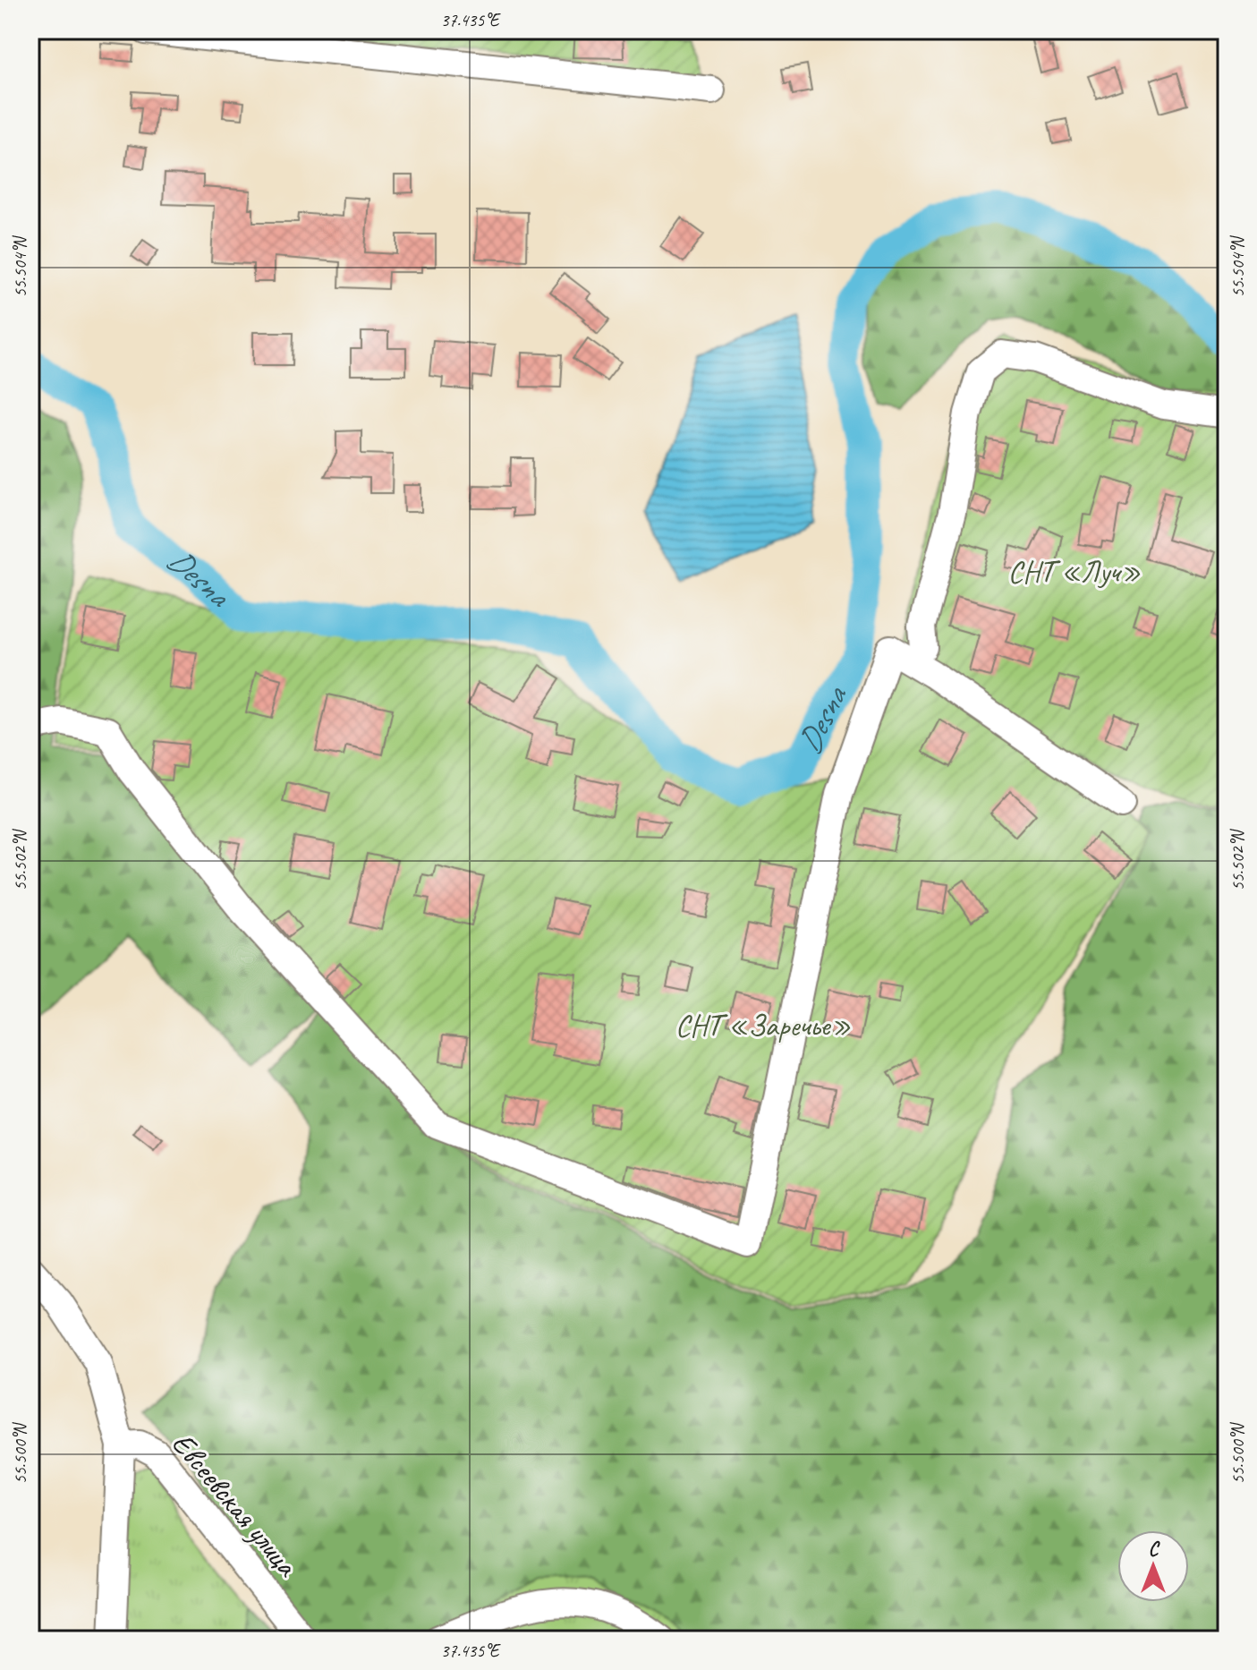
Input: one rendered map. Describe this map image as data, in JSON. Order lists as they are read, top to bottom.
{
  "streets": {
    "street": ["Евсеевская улица"]
  },
  "water": ["Desna"],
  "parks": ["СНТ «Луч»", "СНТ «Заречье»"],
  "north": "top",
  "coordinates": [
    "37.435°E",
    "55.504°N",
    "55.502°N",
    "55.500°N"
  ]
}
